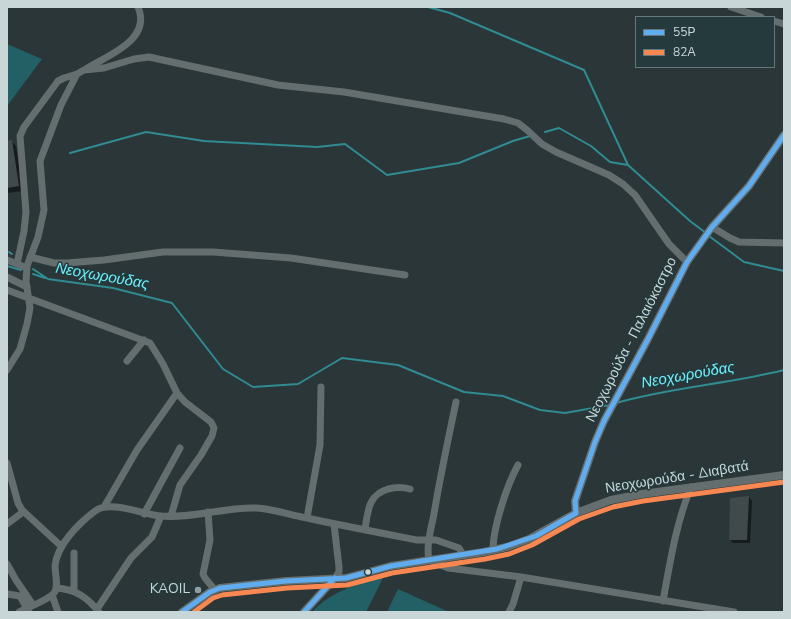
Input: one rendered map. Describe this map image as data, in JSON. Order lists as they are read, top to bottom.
{
  "streets": {
    "street": ["Νεοχωρούδα - Παλαιόκαστρο", "Νεοχωρούδα - Διαβατά"]
  },
  "crossings": [
    ["Νεοχωρούδα - Παλαιόκαστρο", "Νεοχωρούδα - Διαβατά"]
  ],
  "water": ["Νεοχωρούδας"],
  "places": ["KAOIL"],
  "lines": ["transit line 55Ρ", "transit line 82Α"],
  "legend": ["55Ρ", "82Α"]
}
